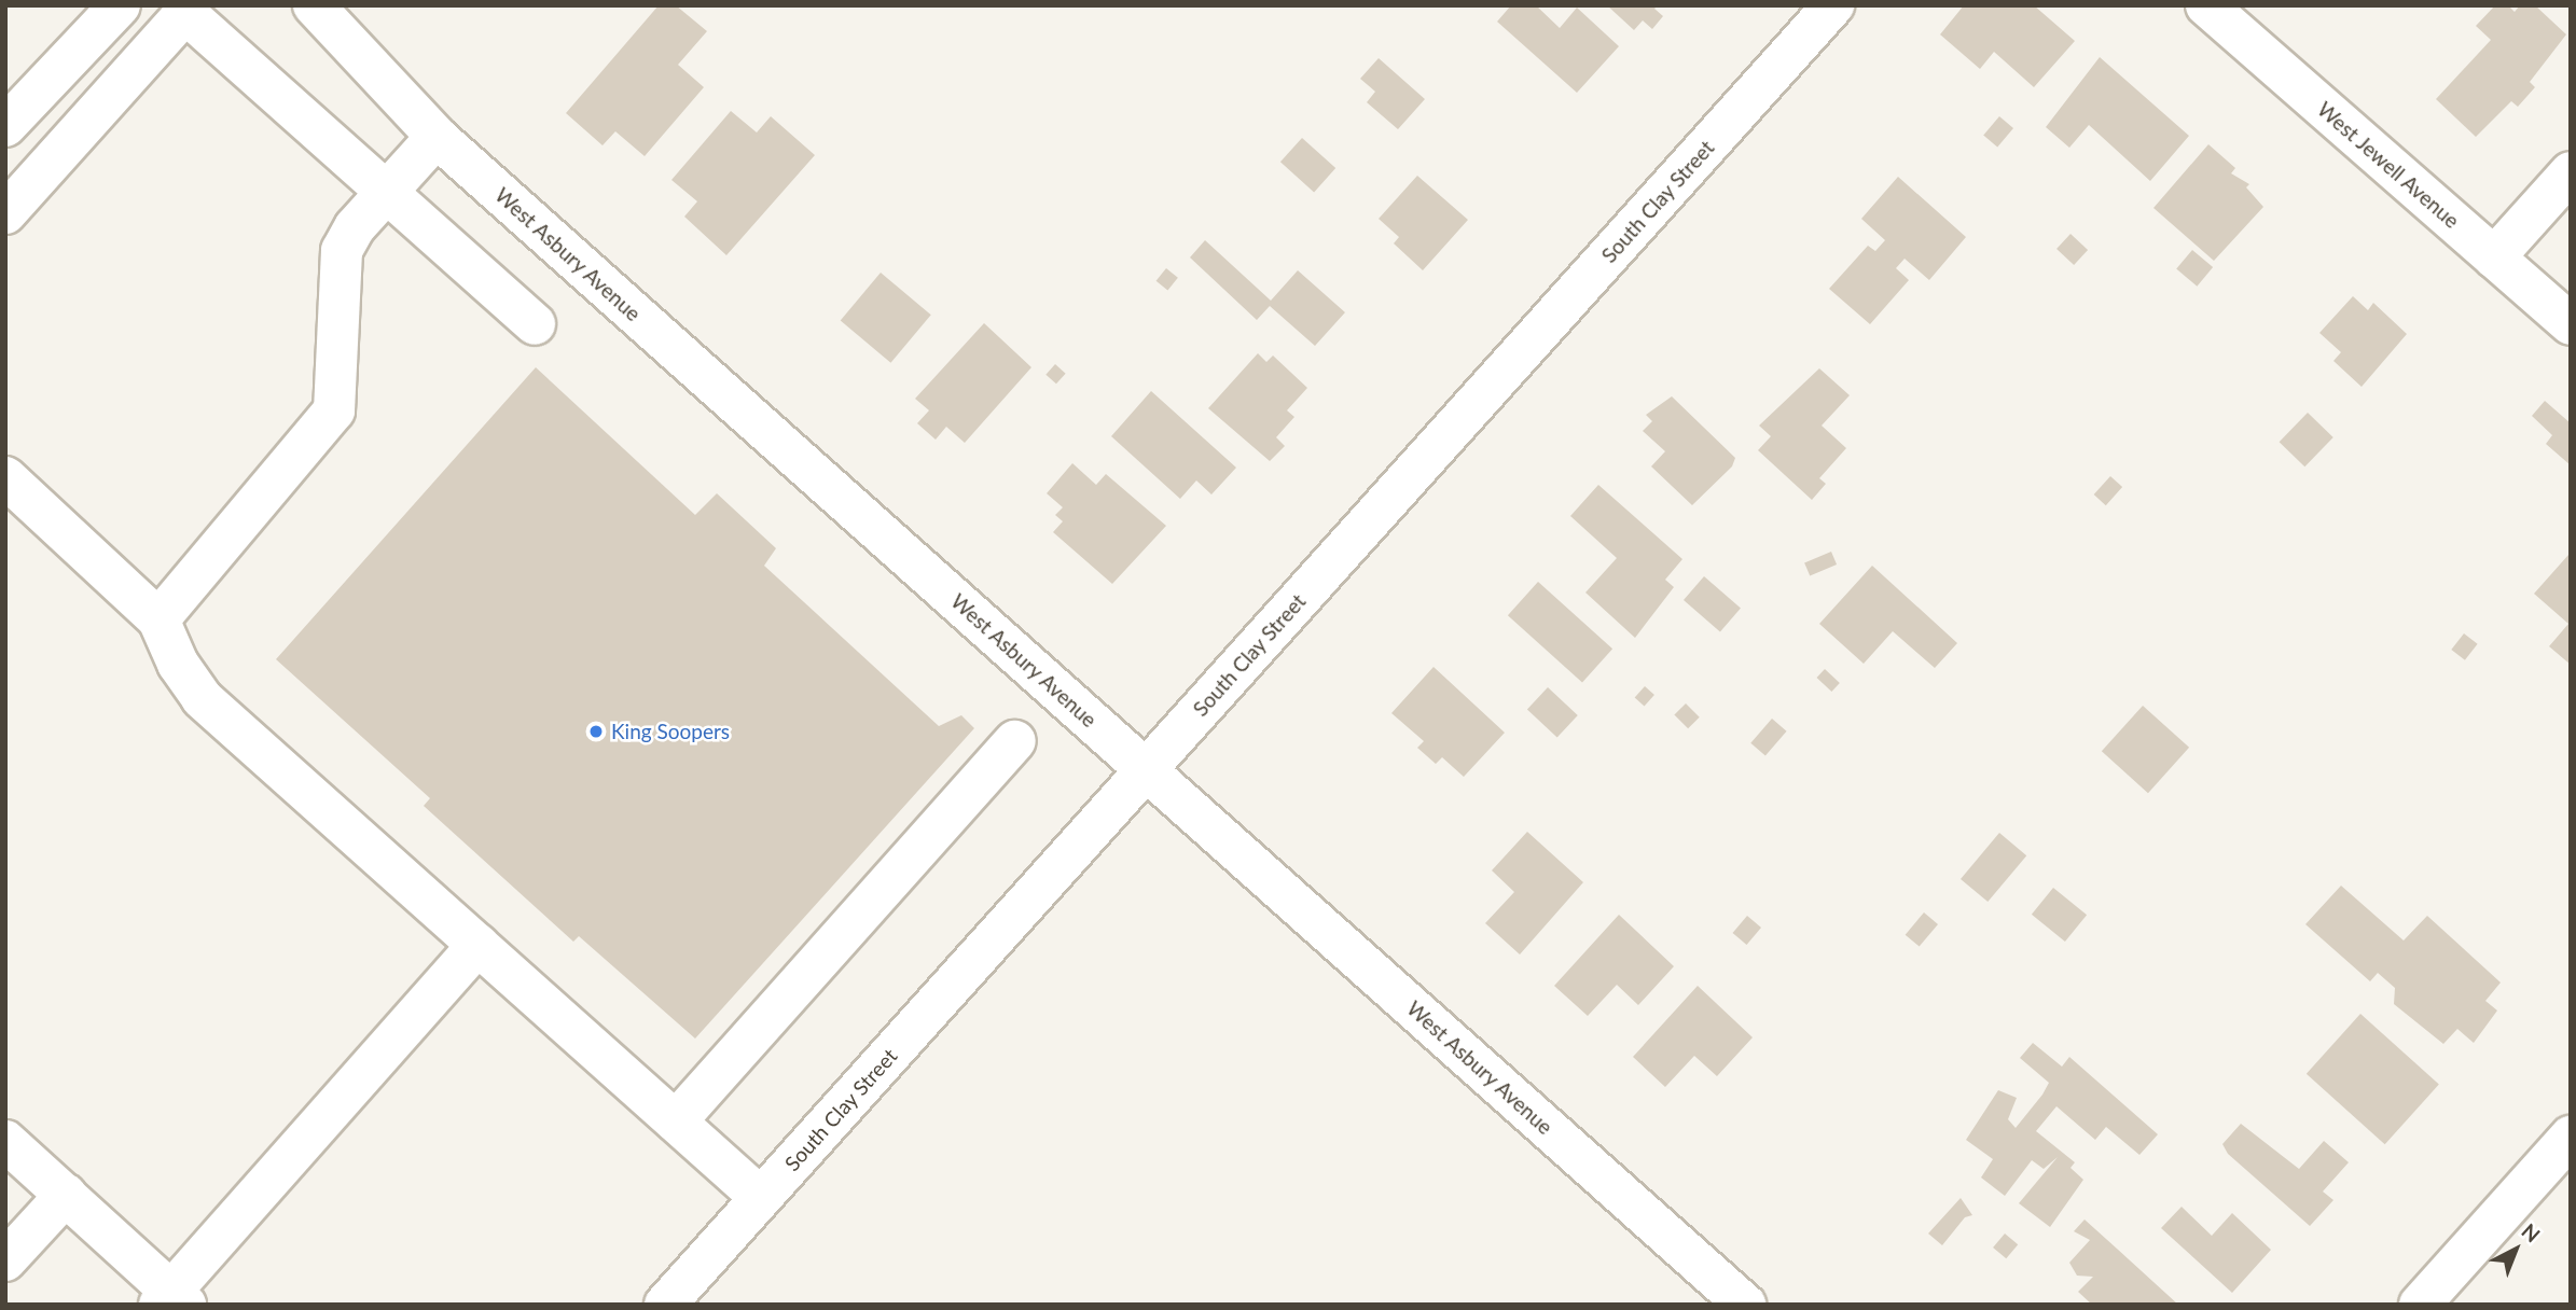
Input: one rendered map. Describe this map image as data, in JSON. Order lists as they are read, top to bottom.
{
  "streets": {
    "street": ["West Jewell Avenue", "South Clay Street", "West Asbury Avenue"]
  },
  "crossings": [
    ["South Clay Street", "West Asbury Avenue"]
  ],
  "places": ["King Soopers"],
  "north": "top right"
}
